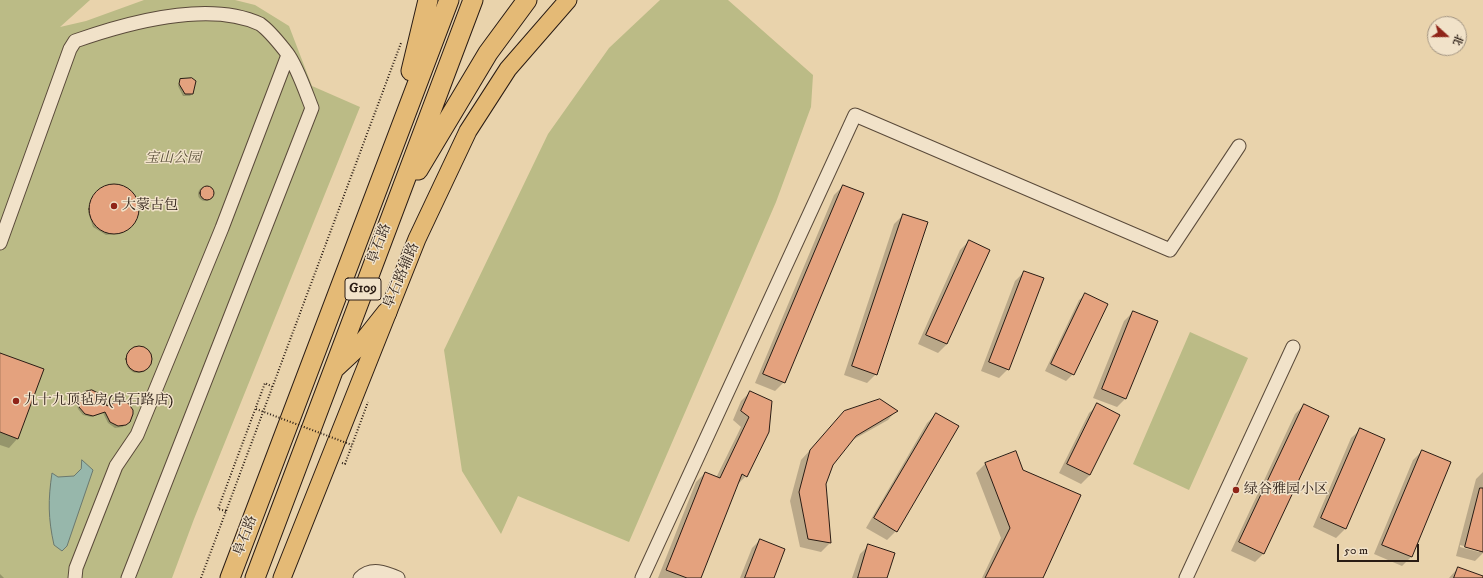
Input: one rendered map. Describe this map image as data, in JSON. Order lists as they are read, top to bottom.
{
  "streets": {
    "highway": ["阜石路", "G109"],
    "main road": ["阜石路辅路"]
  },
  "parks": ["宝山公园"],
  "places": ["大蒙古包", "九十九顶毡房(阜石路店)", "绿谷雅园小区"],
  "scale_bar": "50 m",
  "north": "right"
}
